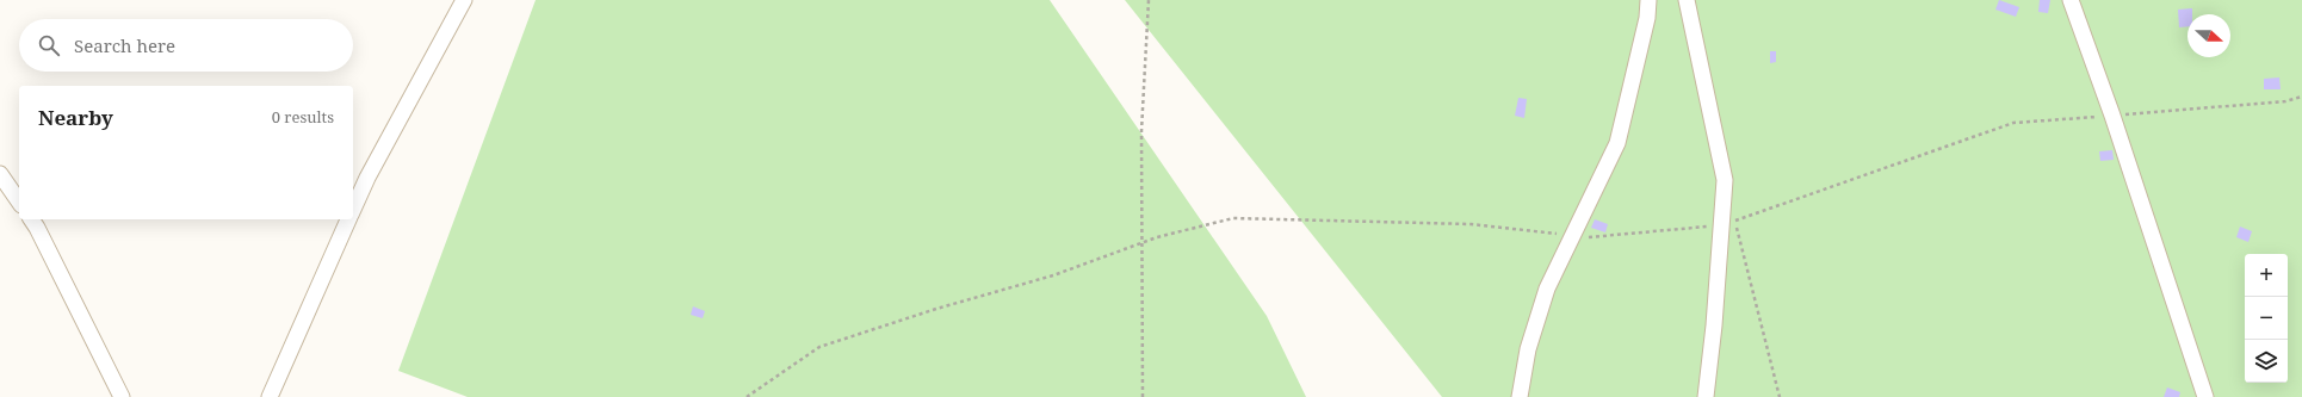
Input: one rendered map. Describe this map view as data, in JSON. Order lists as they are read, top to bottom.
{
  "north": "right",
  "page": {
    "search": "Search here",
    "heading": ["Nearby", "0 results"],
    "map_buttons": ["+", "−"]
  }
}
